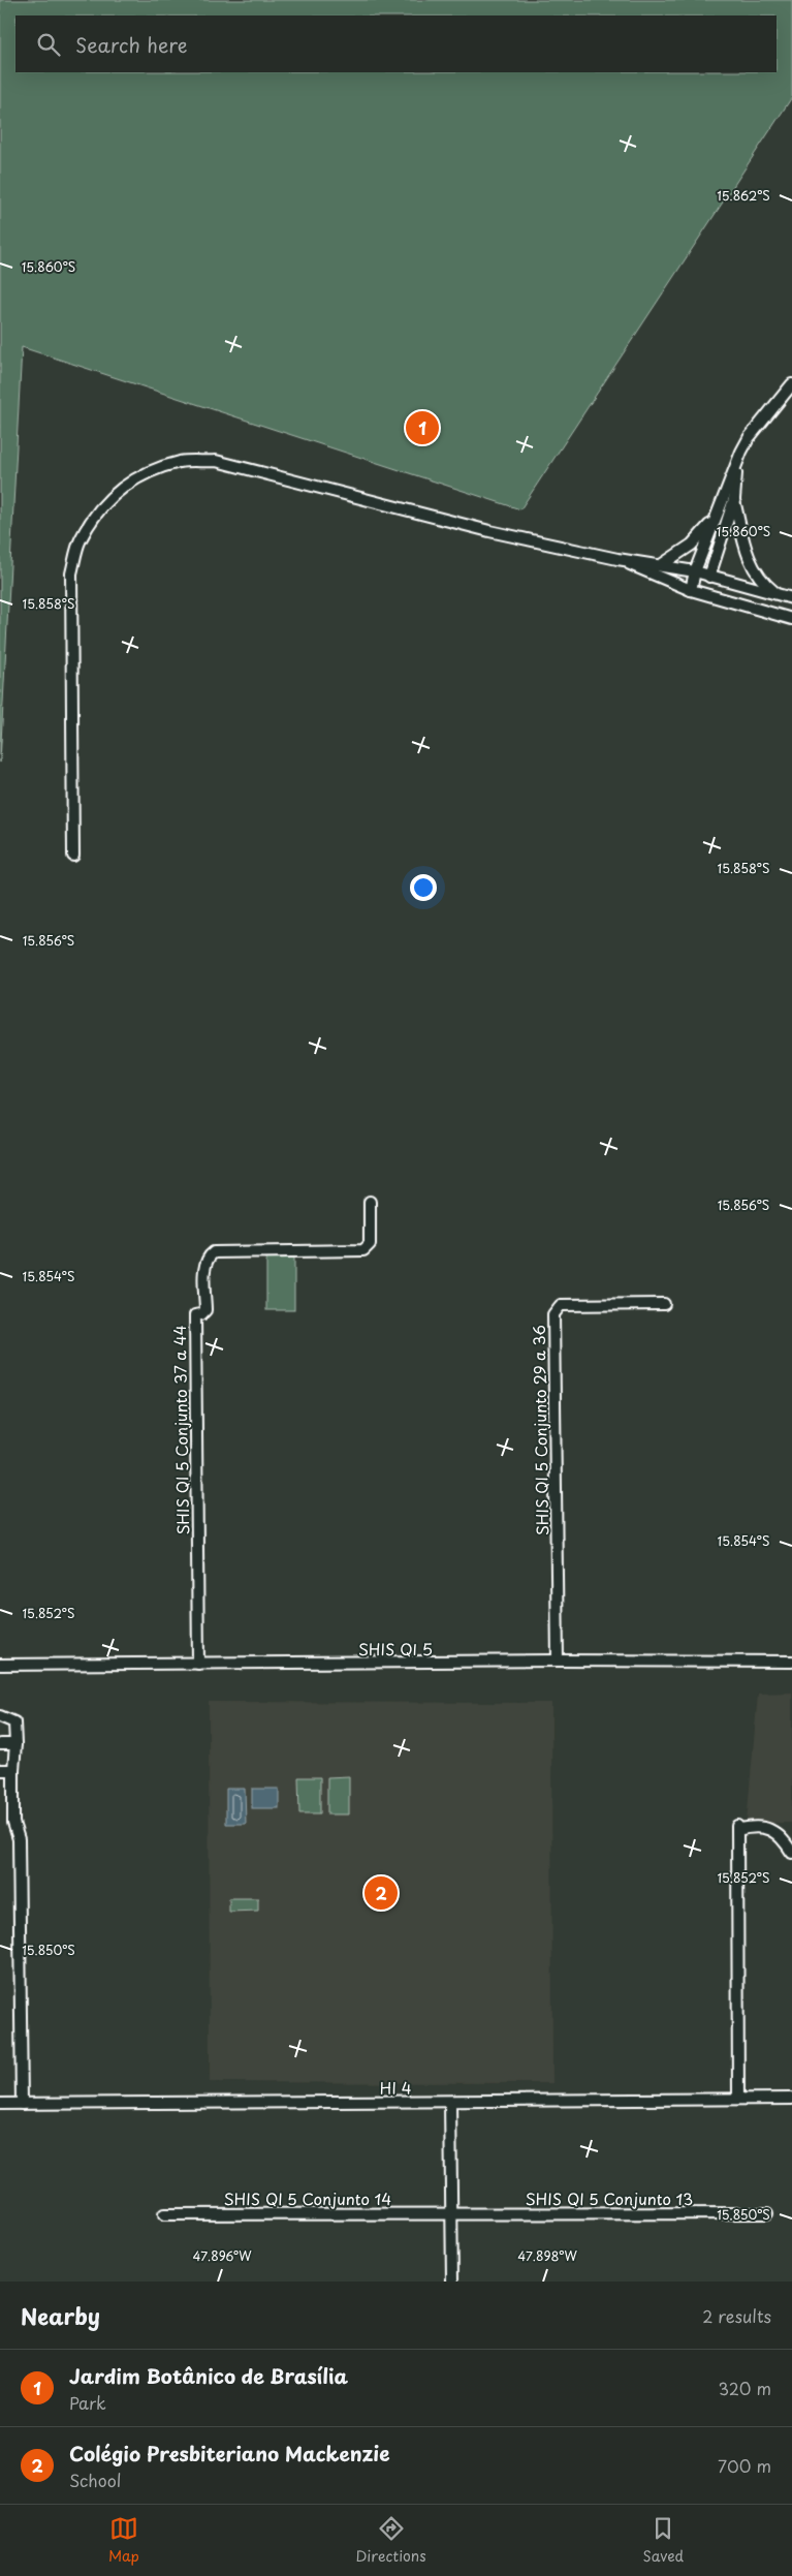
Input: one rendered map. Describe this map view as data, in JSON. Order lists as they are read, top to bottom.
{
  "streets": {
    "street": [
      "SHIS QI 5 Conjunto 37 a 44",
      "SHIS QI 5 Conjunto 29 a 36",
      "SHIS QI 5",
      "HI 4",
      "SHIS QI 5 Conjunto 14",
      "SHIS QI 5 Conjunto 13"
    ]
  },
  "crossings": [
    ["SHIS QI 5 Conjunto 37 a 44", "SHIS QI 5"],
    ["SHIS QI 5 Conjunto 29 a 36", "SHIS QI 5"],
    ["SHIS QI 5 Conjunto 14", "SHIS QI 5 Conjunto 13"]
  ],
  "page": {
    "search": "Search here",
    "pins": ["1", "2"],
    "heading": ["Nearby", "2 results"],
    "list": [
      {
        "mark": "1",
        "name": "Jardim Botânico de Brasília",
        "note": "Park",
        "value": "320 m"
      },
      {
        "mark": "2",
        "name": "Colégio Presbiteriano Mackenzie",
        "note": "School",
        "value": "700 m"
      }
    ],
    "nav": ["Map", "Directions", "Saved"]
  },
  "coordinates": [
    "15.862°S",
    "15.860°S",
    "15.858°S",
    "15.856°S",
    "15.854°S",
    "15.852°S",
    "15.850°S",
    "47.896°W",
    "47.898°W"
  ]
}
